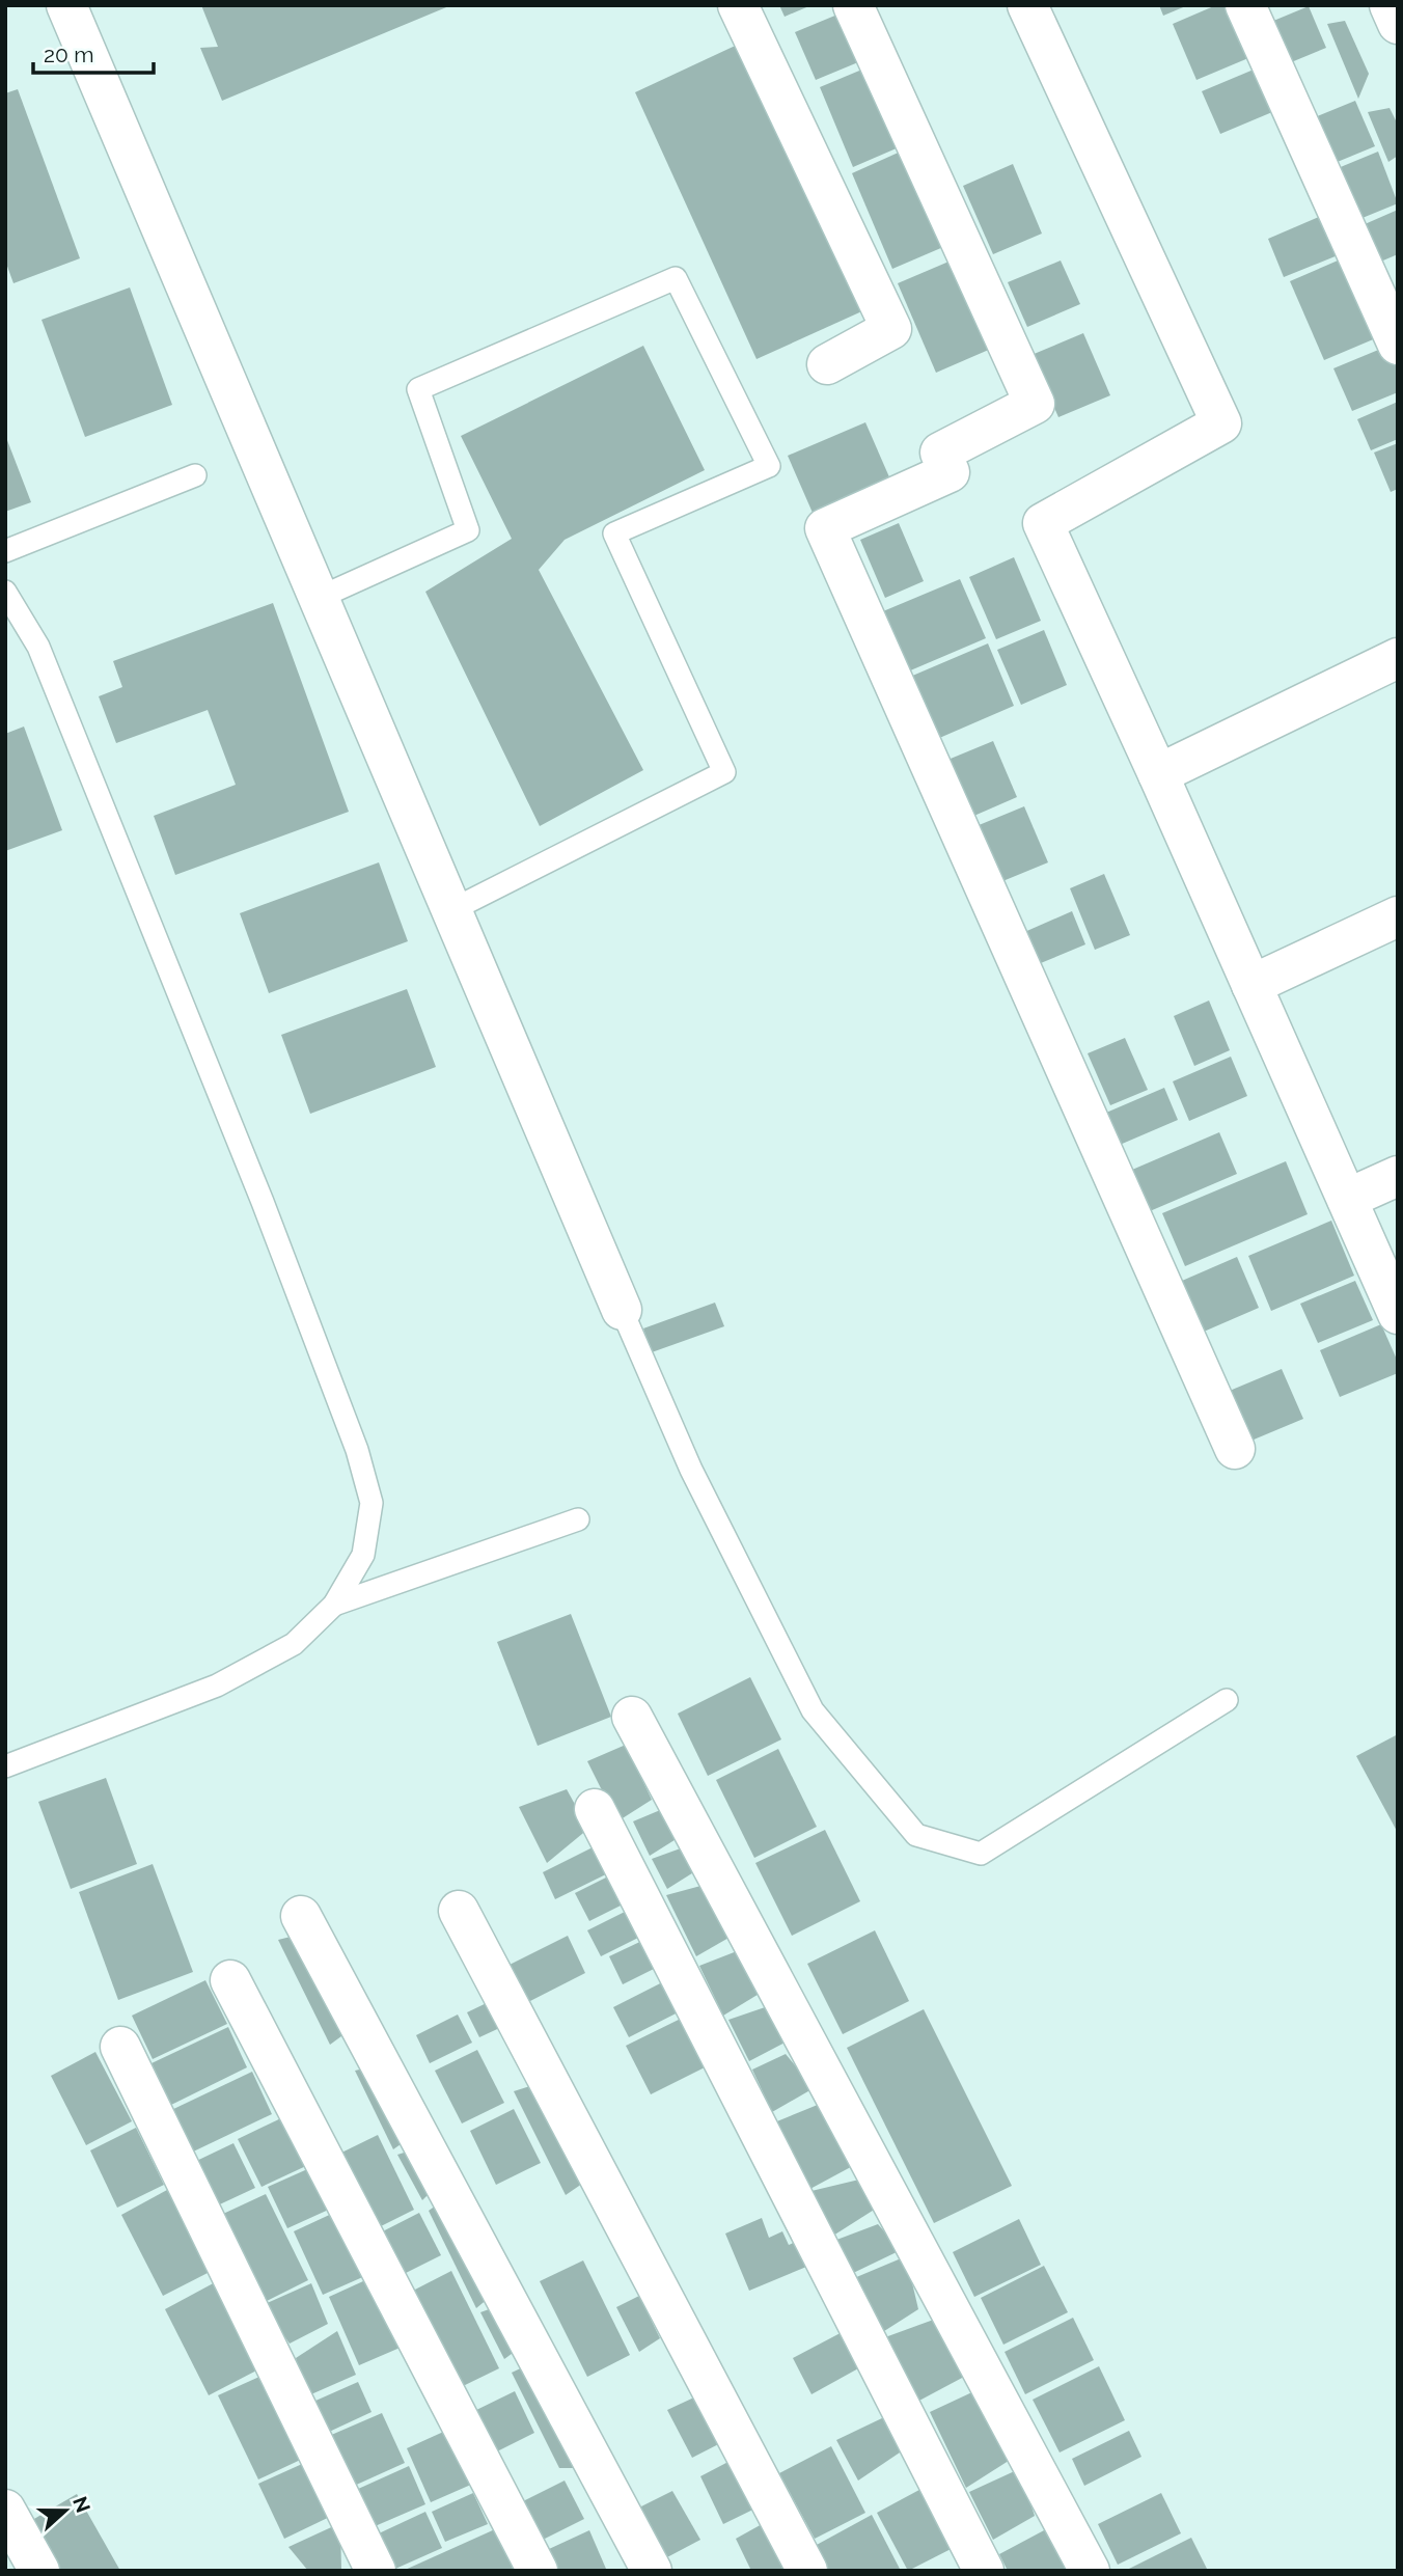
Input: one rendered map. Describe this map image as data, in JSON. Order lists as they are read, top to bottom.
{
  "scale_bar": "20 m",
  "north": "right"
}
